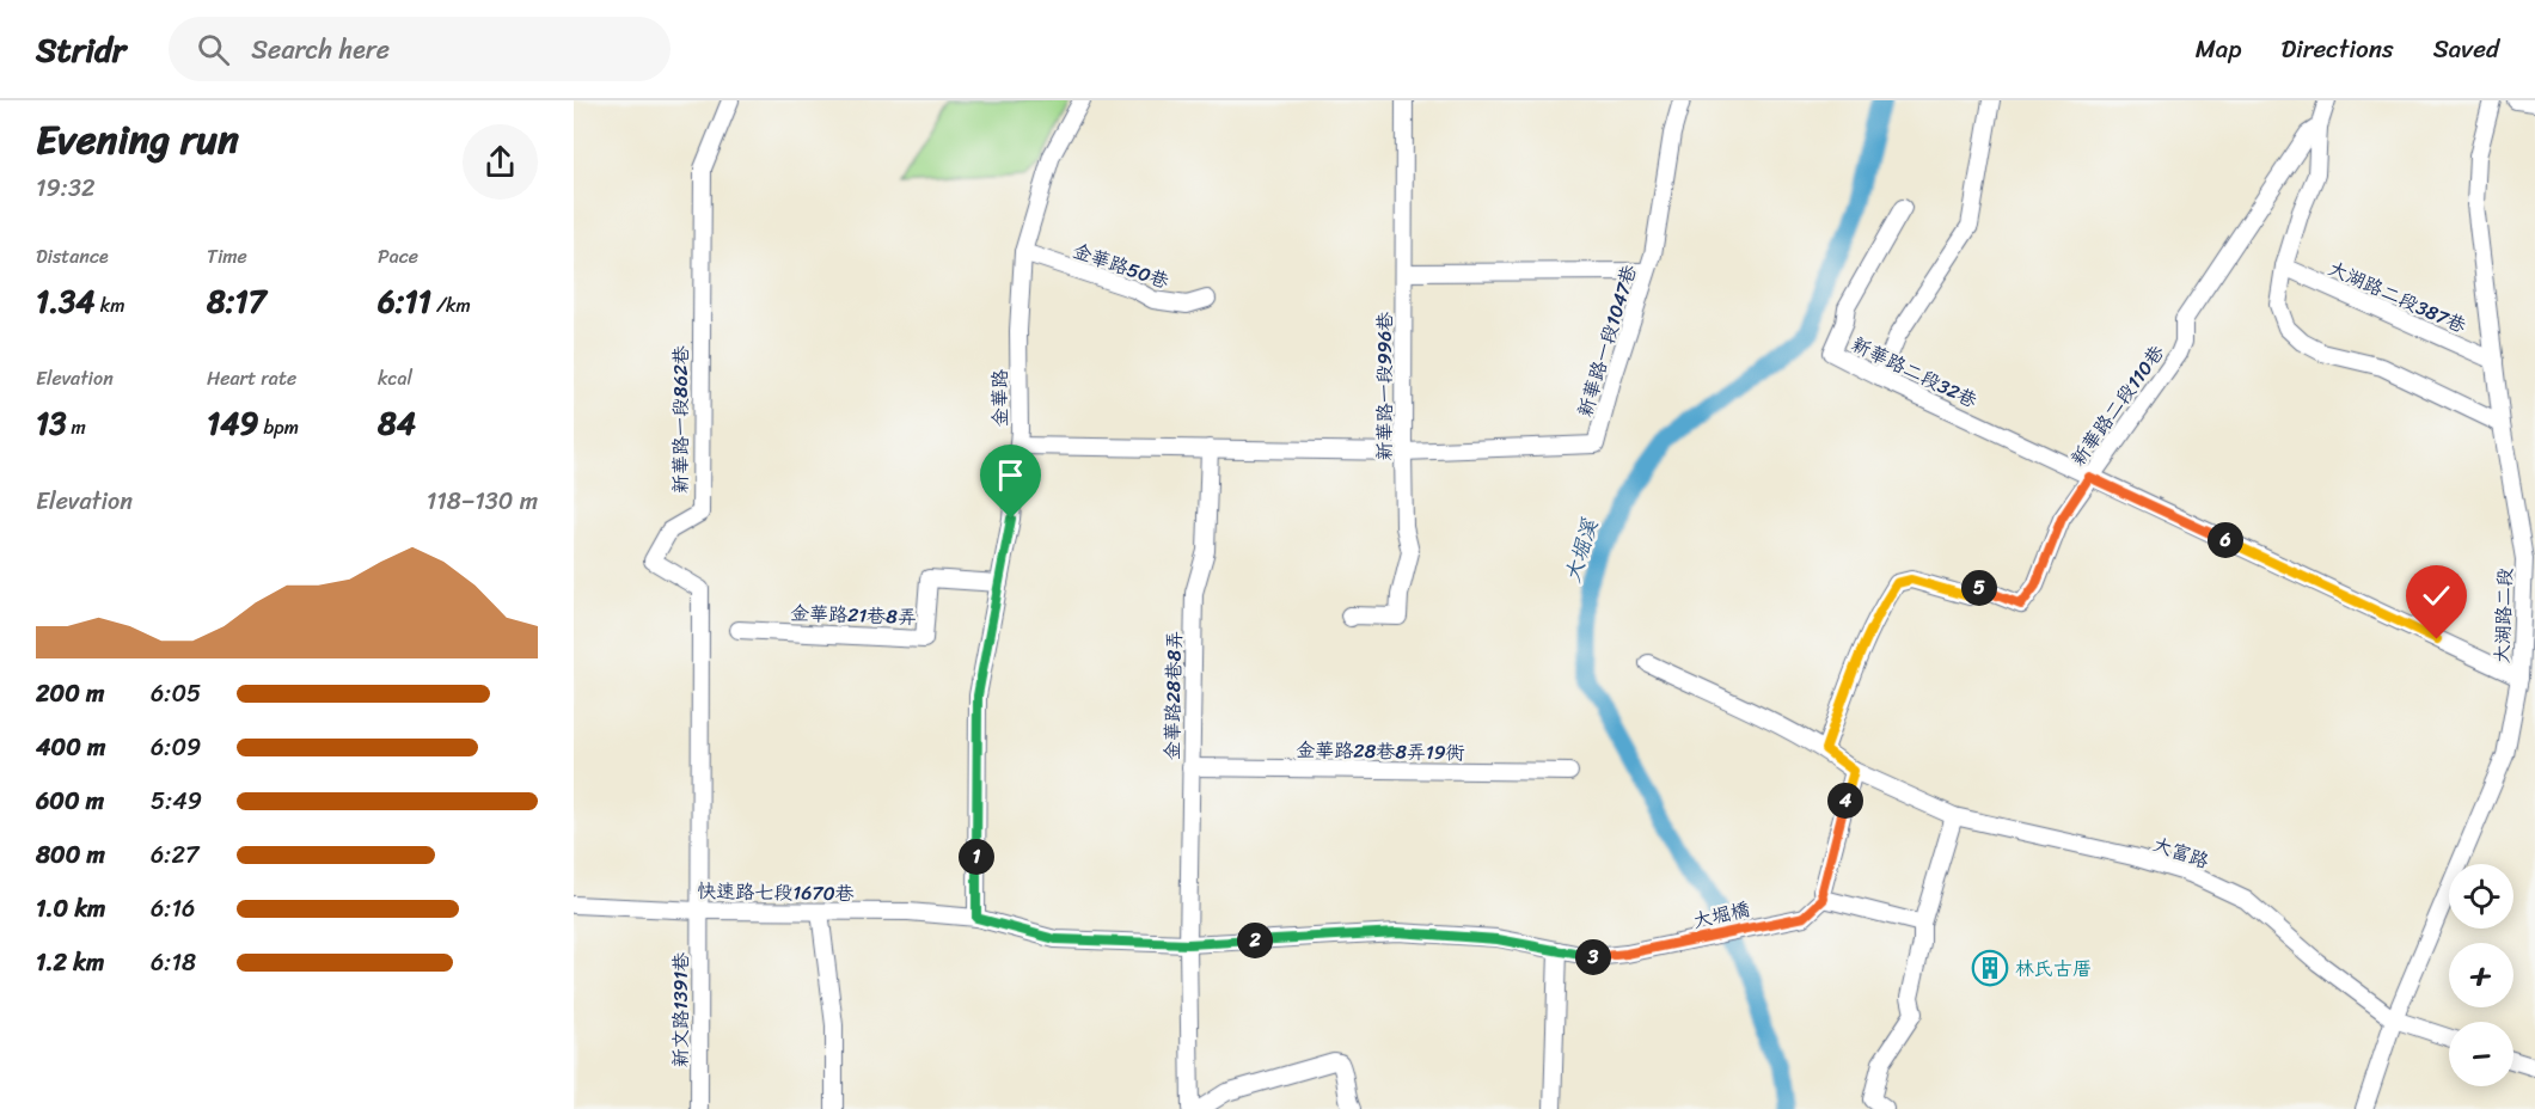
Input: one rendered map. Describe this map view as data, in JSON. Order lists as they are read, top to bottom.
{
  "streets": {
    "street": [
      "金華路50巷",
      "大湖路二段387巷",
      "新華路一段1047巷",
      "新華路二段32巷",
      "新華路一段996巷",
      "金華路",
      "新華路二段110巷",
      "新華路一段862巷",
      "金華路21巷8弄",
      "大湖路二段",
      "金華路28巷8弄",
      "金華路28巷8弄19衖",
      "大富路",
      "快速路七段1670巷",
      "大堀橋",
      "新文路1391巷"
    ]
  },
  "crossings": [
    ["金華路50巷", "金華路"],
    ["大湖路二段387巷", "大湖路二段"],
    ["新華路一段1047巷", "新華路一段996巷"],
    ["新華路二段32巷", "新華路二段110巷"],
    ["新華路二段32巷", "大湖路二段"],
    ["金華路", "金華路21巷8弄"],
    ["金華路", "快速路七段1670巷"],
    ["新華路二段110巷", "大富路"],
    ["新華路一段862巷", "快速路七段1670巷"],
    ["新華路一段862巷", "新文路1391巷"],
    ["大湖路二段", "大富路"],
    ["金華路28巷8弄", "金華路28巷8弄19衖"],
    ["金華路28巷8弄", "快速路七段1670巷"],
    ["金華路28巷8弄", "大堀橋"],
    ["快速路七段1670巷", "大堀橋"],
    ["快速路七段1670巷", "新文路1391巷"]
  ],
  "water": ["大堀溪"],
  "places": {
    "building": ["林氏古厝"]
  },
  "page": {
    "header": "Stridr",
    "search": "Search here",
    "nav": ["Map", "Directions", "Saved"],
    "heading": ["Evening run", "19:32"],
    "stats": [
      ["Distance", "1.34 km"],
      ["Time", "8:17"],
      ["Pace", "6:11 /km"],
      ["Elevation", "13 m"],
      ["Heart rate", "149 bpm"],
      ["kcal", "84"]
    ],
    "chart": ["Elevation", "118–130 m"],
    "pins": [
      "6",
      "5",
      "4",
      "1",
      "2",
      "3"
    ],
    "list": [
      {
        "name": "200 m",
        "note": "6:05"
      },
      {
        "name": "400 m",
        "note": "6:09"
      },
      {
        "name": "600 m",
        "note": "5:49"
      },
      {
        "name": "800 m",
        "note": "6:27"
      },
      {
        "name": "1.0 km",
        "note": "6:16"
      },
      {
        "name": "1.2 km",
        "note": "6:18"
      }
    ],
    "map_buttons": ["+", "−"]
  }
}
